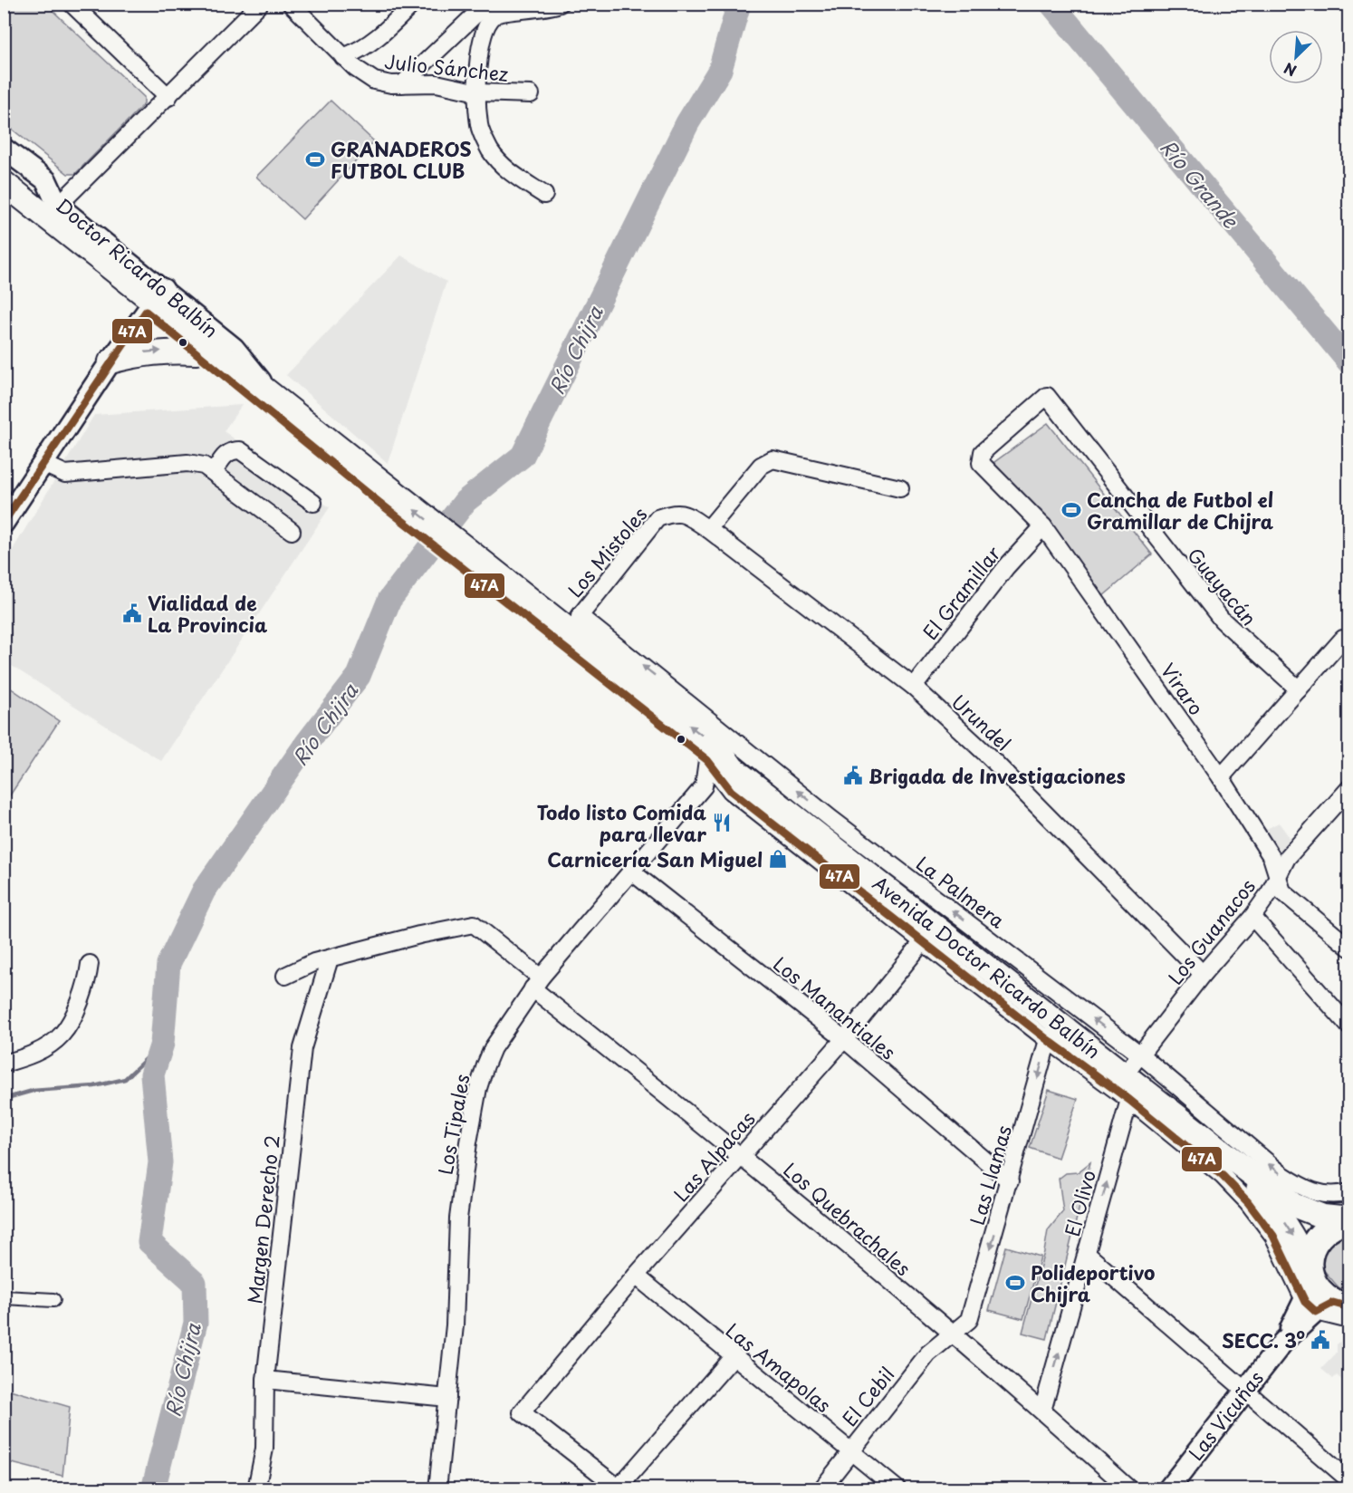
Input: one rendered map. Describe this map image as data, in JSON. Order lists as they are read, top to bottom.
{
  "streets": {
    "main road": ["Avenida Doctor Ricardo Balbín"],
    "street": [
      "Julio Sánchez",
      "Doctor Ricardo Balbín",
      "Los Mistoles",
      "Guayacán",
      "El Gramillar",
      "Viraro",
      "Urundel",
      "La Palmera",
      "Los Guanacos",
      "Los Manantiales",
      "Los Tipales",
      "Las Alpacas",
      "Las Llamas",
      "El Olivo",
      "Los Quebrachales",
      "Margen Derecho 2",
      "Las Amapolas",
      "El Cebil",
      "Las Vicuñas"
    ]
  },
  "crossings": [
    ["Doctor Ricardo Balbín", "Avenida Doctor Ricardo Balbín"],
    ["Los Mistoles", "Urundel"],
    ["Los Mistoles", "La Palmera"],
    ["Los Mistoles", "Avenida Doctor Ricardo Balbín"],
    ["Guayacán", "Viraro"],
    ["El Gramillar", "Viraro"],
    ["El Gramillar", "Urundel"],
    ["Viraro", "Los Guanacos"],
    ["Urundel", "Los Guanacos"],
    ["La Palmera", "Los Guanacos"],
    ["La Palmera", "Avenida Doctor Ricardo Balbín"],
    ["Los Guanacos", "Avenida Doctor Ricardo Balbín"],
    ["Avenida Doctor Ricardo Balbín", "Los Tipales"],
    ["Avenida Doctor Ricardo Balbín", "Las Alpacas"],
    ["Avenida Doctor Ricardo Balbín", "Las Llamas"],
    ["Los Manantiales", "Los Tipales"],
    ["Los Manantiales", "Las Alpacas"],
    ["Los Manantiales", "Las Llamas"],
    ["Los Tipales", "Los Quebrachales"],
    ["Las Alpacas", "Los Quebrachales"],
    ["Las Alpacas", "Las Amapolas"],
    ["Las Llamas", "Los Quebrachales"],
    ["Las Llamas", "El Cebil"],
    ["El Olivo", "Los Quebrachales"],
    ["Los Quebrachales", "Margen Derecho 2"],
    ["Los Quebrachales", "El Cebil"],
    ["Las Amapolas", "El Cebil"]
  ],
  "one_way": ["Las Llamas", "El Olivo"],
  "water": ["Río Grande", "Río Chijra"],
  "places": {
    "sports": ["GRANADEROS FUTBOL CLUB", "Cancha de Futbol el Gramillar de Chijra", "Polideportivo Chijra"],
    "public building": ["Vialidad de La Provincia", "Brigada de Investigaciones", "SECC. 3º"],
    "restaurant": ["Todo listo Comida para llevar"],
    "shop": ["Carnicería San Miguel"]
  },
  "lines": ["transit line 47A"],
  "north": "bottom left"
}
